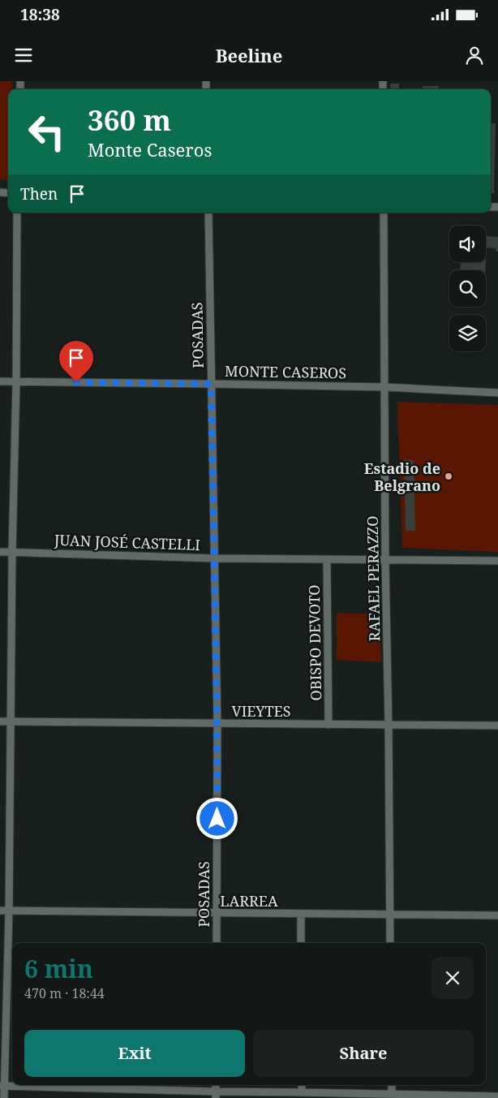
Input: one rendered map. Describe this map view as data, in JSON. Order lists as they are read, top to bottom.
{
  "streets": {
    "street": [
      "POSADAS",
      "MONTE CASEROS",
      "JUAN JOSÉ CASTELLI",
      "RAFAEL PERAZZO",
      "OBISPO DEVOTO",
      "VIEYTES",
      "LARREA"
    ]
  },
  "crossings": [
    ["POSADAS", "MONTE CASEROS"],
    ["POSADAS", "JUAN JOSÉ CASTELLI"],
    ["POSADAS", "VIEYTES"],
    ["POSADAS", "LARREA"],
    ["MONTE CASEROS", "RAFAEL PERAZZO"],
    ["JUAN JOSÉ CASTELLI", "RAFAEL PERAZZO"],
    ["JUAN JOSÉ CASTELLI", "OBISPO DEVOTO"],
    ["RAFAEL PERAZZO", "VIEYTES"],
    ["RAFAEL PERAZZO", "LARREA"],
    ["OBISPO DEVOTO", "VIEYTES"]
  ],
  "places": ["Estadio de Belgrano"],
  "page": {
    "status": "18:38",
    "header": "Beeline",
    "turn": ["360 m", "Monte Caseros"],
    "then": "Then",
    "heading": ["6 min", "470 m · 18:44"],
    "buttons": ["Exit", "Share"]
  }
}
